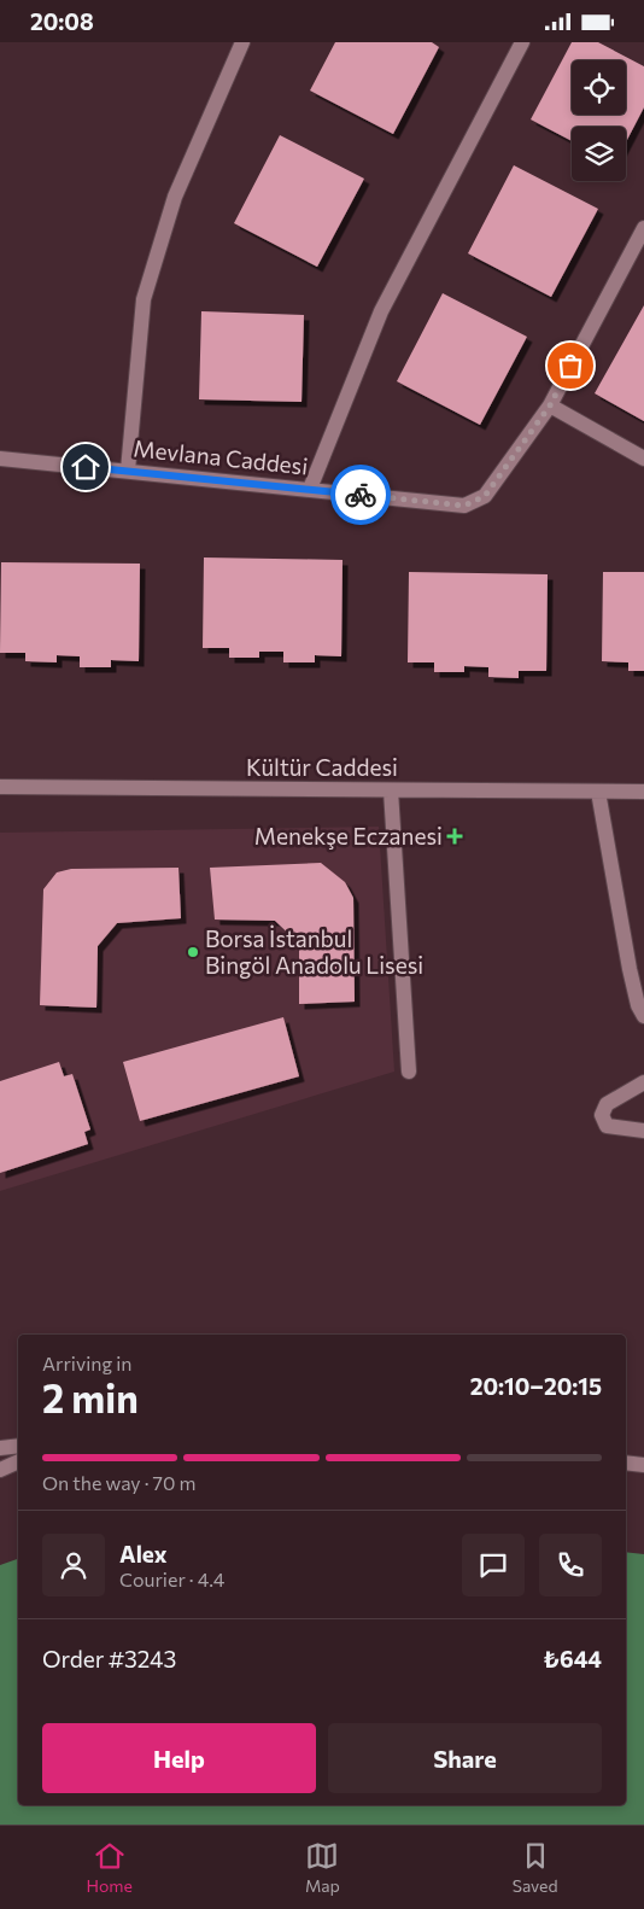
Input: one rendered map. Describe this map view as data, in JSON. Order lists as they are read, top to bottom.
{
  "streets": {
    "street": ["Mevlana Caddesi", "Kültür Caddesi"]
  },
  "places": {
    "health": ["Menekşe Eczanesi"],
    "other": ["Borsa İstanbul Bingöl Anadolu Lisesi"]
  },
  "page": {
    "status": "20:08",
    "heading": ["2 min", "Arriving in", "20:10–20:15"],
    "panel": [
      "Alex",
      "Courier · 4.4",
      "Order #3243",
      "₺644"
    ],
    "bar": "On the way · 70 m",
    "buttons": ["Help", "Share"],
    "tabs": ["Home", "Map", "Saved"]
  }
}
